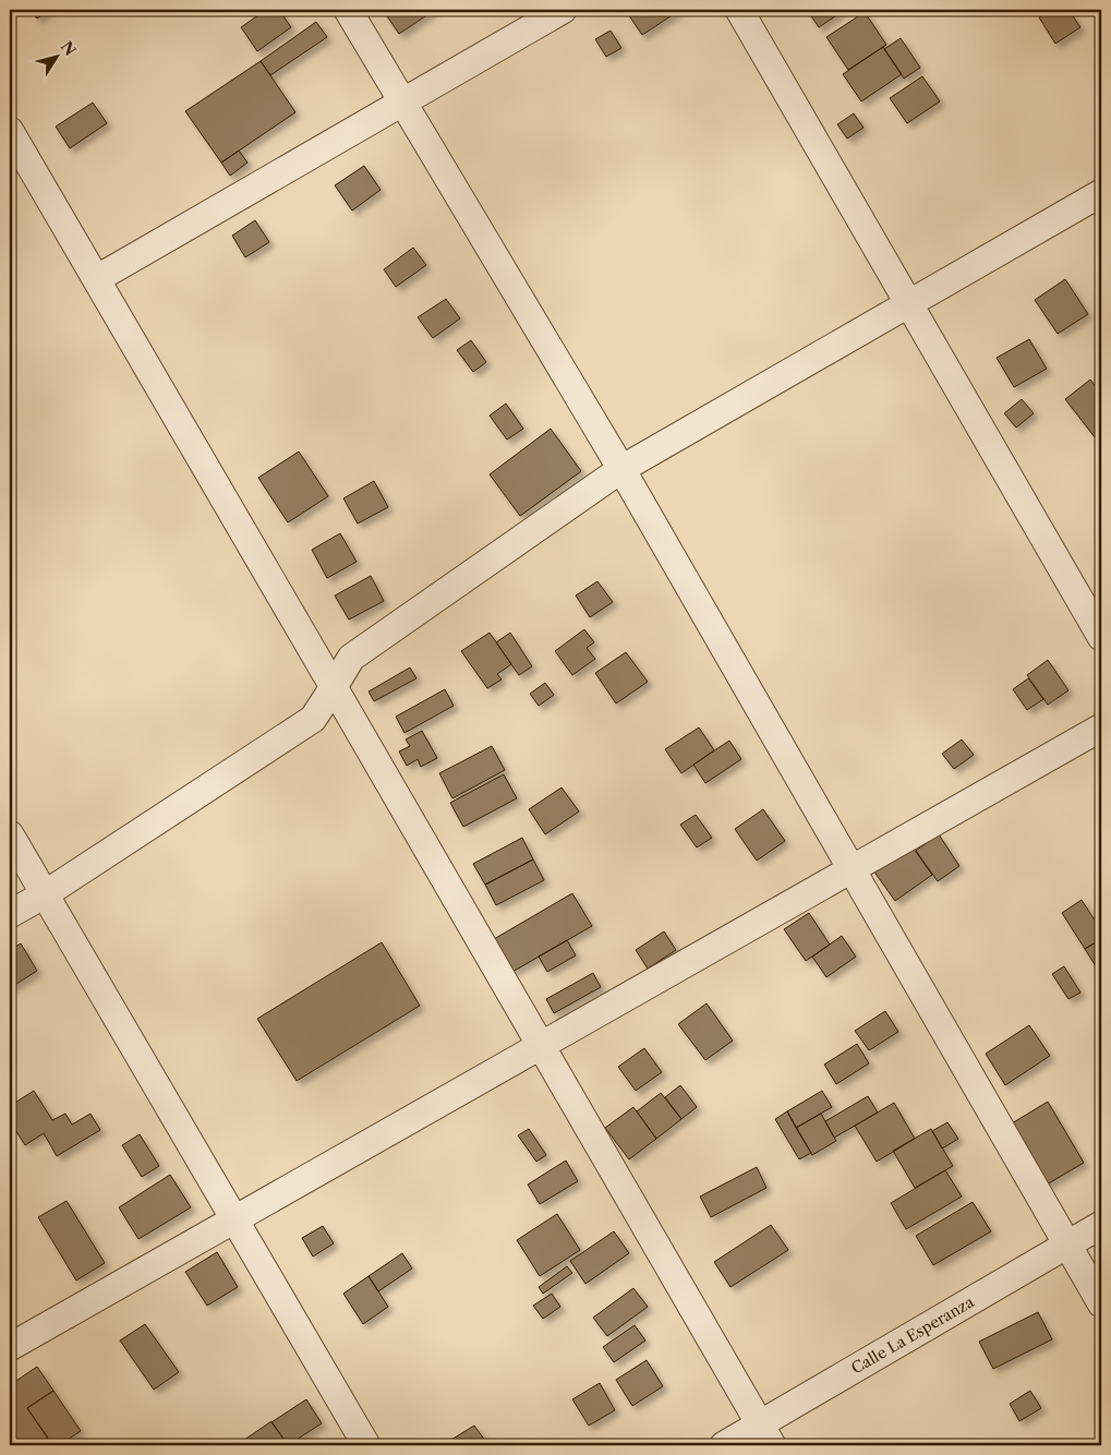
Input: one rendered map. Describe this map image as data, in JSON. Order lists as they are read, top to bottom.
{
  "streets": {
    "street": ["Calle La Esperanza"]
  },
  "north": "top right"
}
